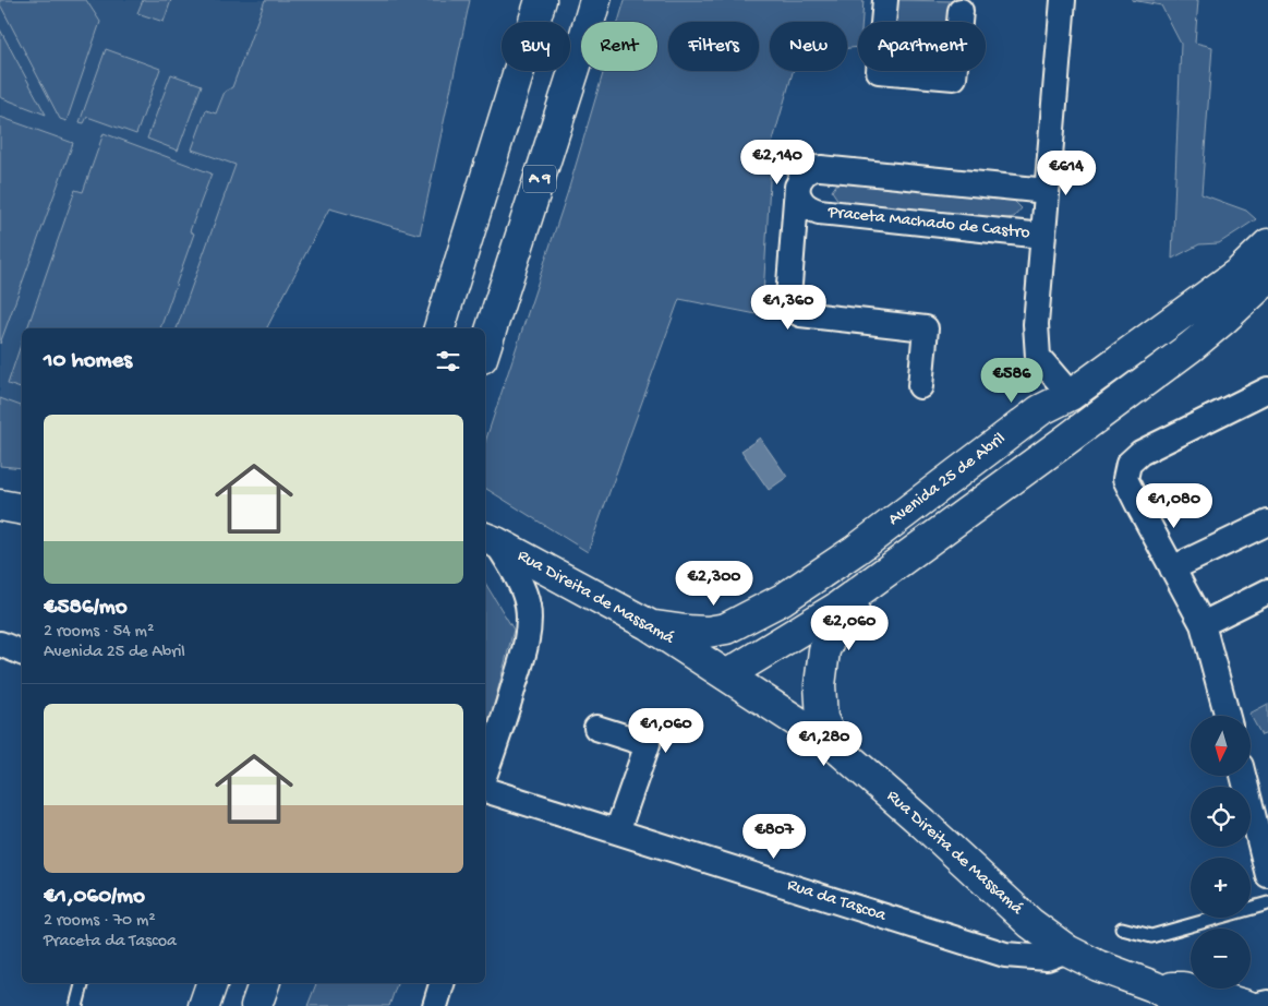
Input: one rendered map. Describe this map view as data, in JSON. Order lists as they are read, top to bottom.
{
  "streets": {
    "main road": ["A 9", "Avenida 25 de Abril", "Rua Direita de Massamá"],
    "street": ["Praceta Machado de Castro", "Rua da Tascoa"]
  },
  "crossings": [
    ["Avenida 25 de Abril", "Rua Direita de Massamá"],
    ["Rua Direita de Massamá", "Rua da Tascoa"]
  ],
  "north": "bottom",
  "page": {
    "chip": [
      "Buy",
      "Rent",
      "Filters",
      "New",
      "Apartment"
    ],
    "price": [
      "€2,140",
      "€614",
      "€1,360",
      "€586",
      "€1,080",
      "€2,300",
      "€2,060",
      "€1,060",
      "€1,280",
      "€807"
    ],
    "heading": "10 homes",
    "list": [
      {
        "name": "€586/mo",
        "note": "2 rooms · 54 m² · Avenida 25 de Abril"
      },
      {
        "name": "€1,060/mo",
        "note": "2 rooms · 70 m² · Praceta da Tascoa"
      }
    ],
    "map_buttons": ["+", "−"]
  }
}
